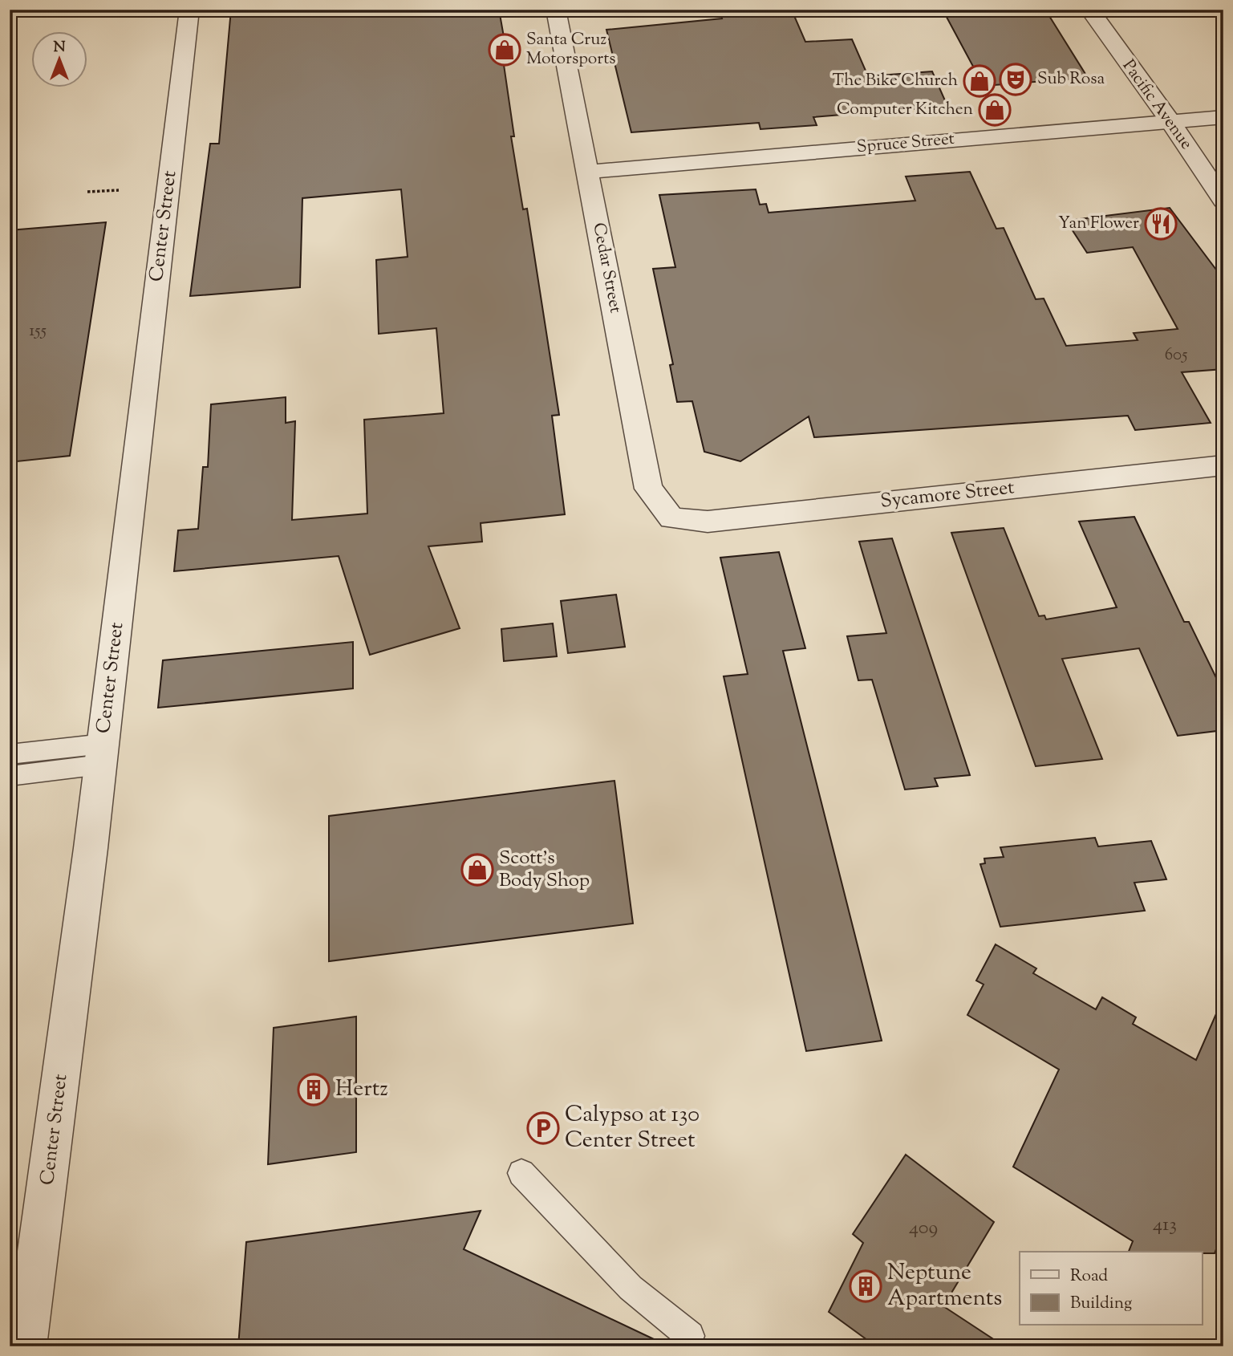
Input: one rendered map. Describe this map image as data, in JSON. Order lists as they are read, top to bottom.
{
  "streets": {
    "street": [
      "Pacific Avenue",
      "Spruce Street",
      "Center Street",
      "Cedar Street",
      "Sycamore Street"
    ]
  },
  "crossings": [
    ["Pacific Avenue", "Spruce Street"],
    ["Spruce Street", "Cedar Street"],
    ["Cedar Street", "Sycamore Street"]
  ],
  "places": {
    "shop": [
      "Santa Cruz Motorsports",
      "The Bike Church",
      "Computer Kitchen",
      "Scott's Body Shop"
    ],
    "theatre": ["Sub Rosa"],
    "restaurant": ["Yan Flower"],
    "building": ["Hertz", "Neptune Apartments"],
    "parking": ["Calypso at 130 Center Street"]
  },
  "house_numbers": [
    "155",
    "605",
    "413",
    "409"
  ],
  "legend": ["Road", "Building"],
  "north": "top"
}
